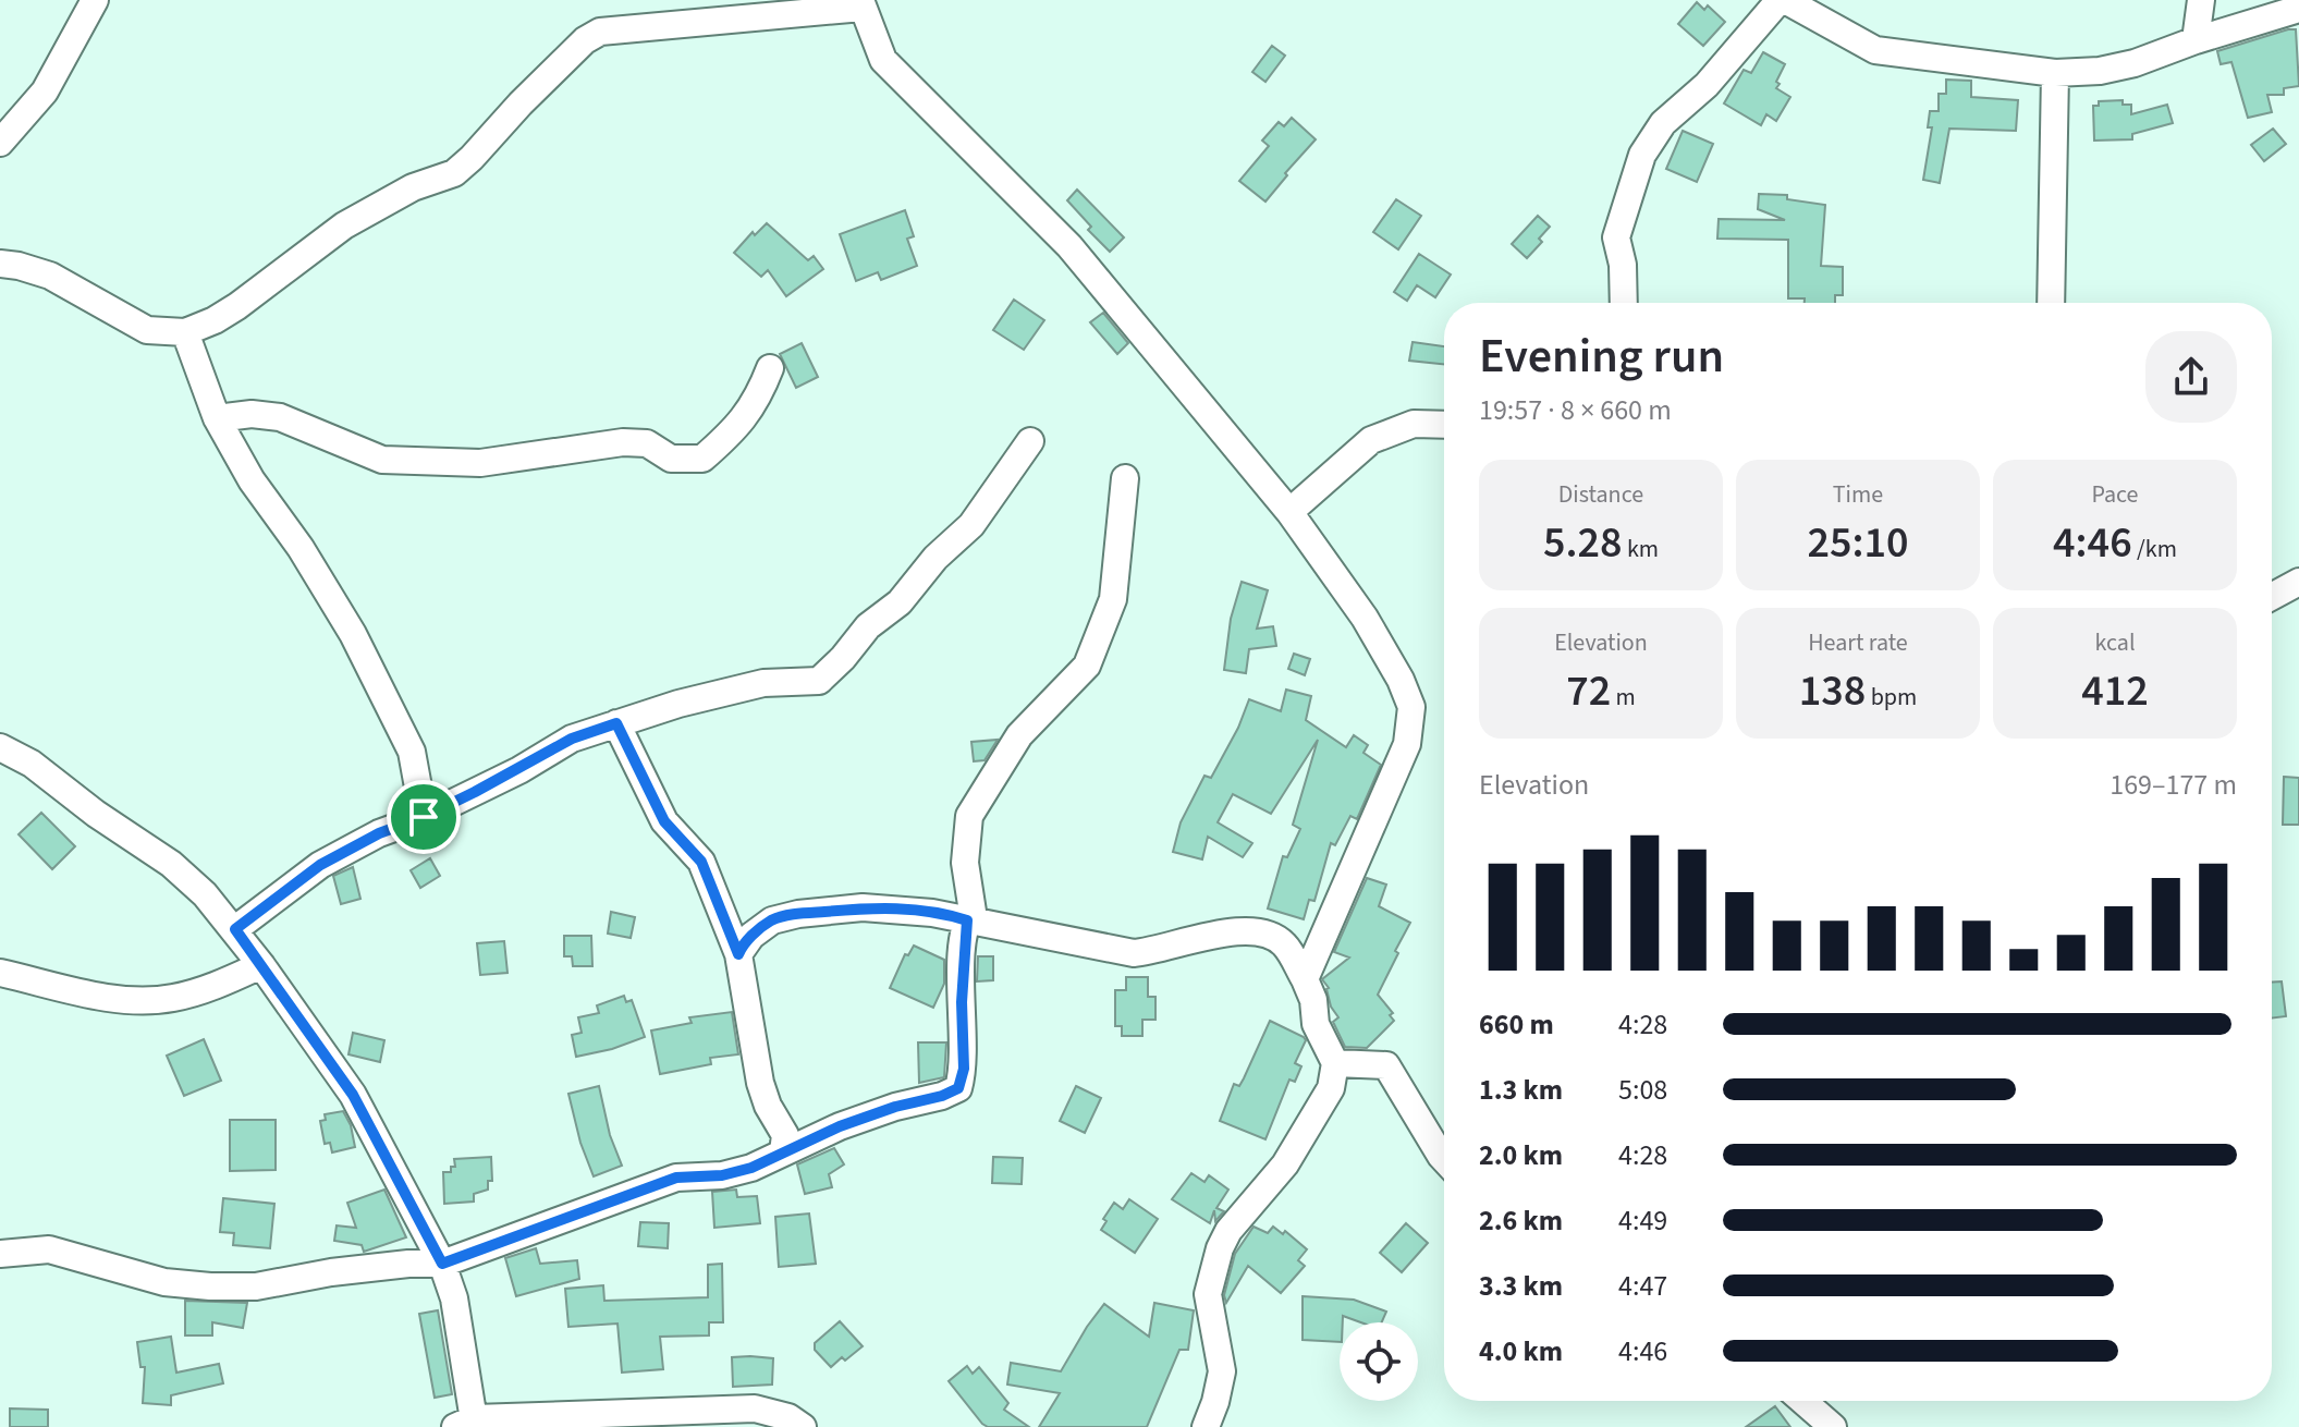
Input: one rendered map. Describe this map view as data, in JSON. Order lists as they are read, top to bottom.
{
  "page": {
    "heading": ["Evening run", "19:57 · 8 × 660 m"],
    "stats": [
      ["Distance", "5.28 km"],
      ["Time", "25:10"],
      ["Pace", "4:46 /km"],
      ["Elevation", "72 m"],
      ["Heart rate", "138 bpm"],
      ["kcal", "412"]
    ],
    "chart": ["Elevation", "169–177 m"],
    "list": [
      {
        "name": "660 m",
        "note": "4:28"
      },
      {
        "name": "1.3 km",
        "note": "5:08"
      },
      {
        "name": "2.0 km",
        "note": "4:28"
      },
      {
        "name": "2.6 km",
        "note": "4:49"
      },
      {
        "name": "3.3 km",
        "note": "4:47"
      },
      {
        "name": "4.0 km",
        "note": "4:46"
      }
    ]
  }
}
